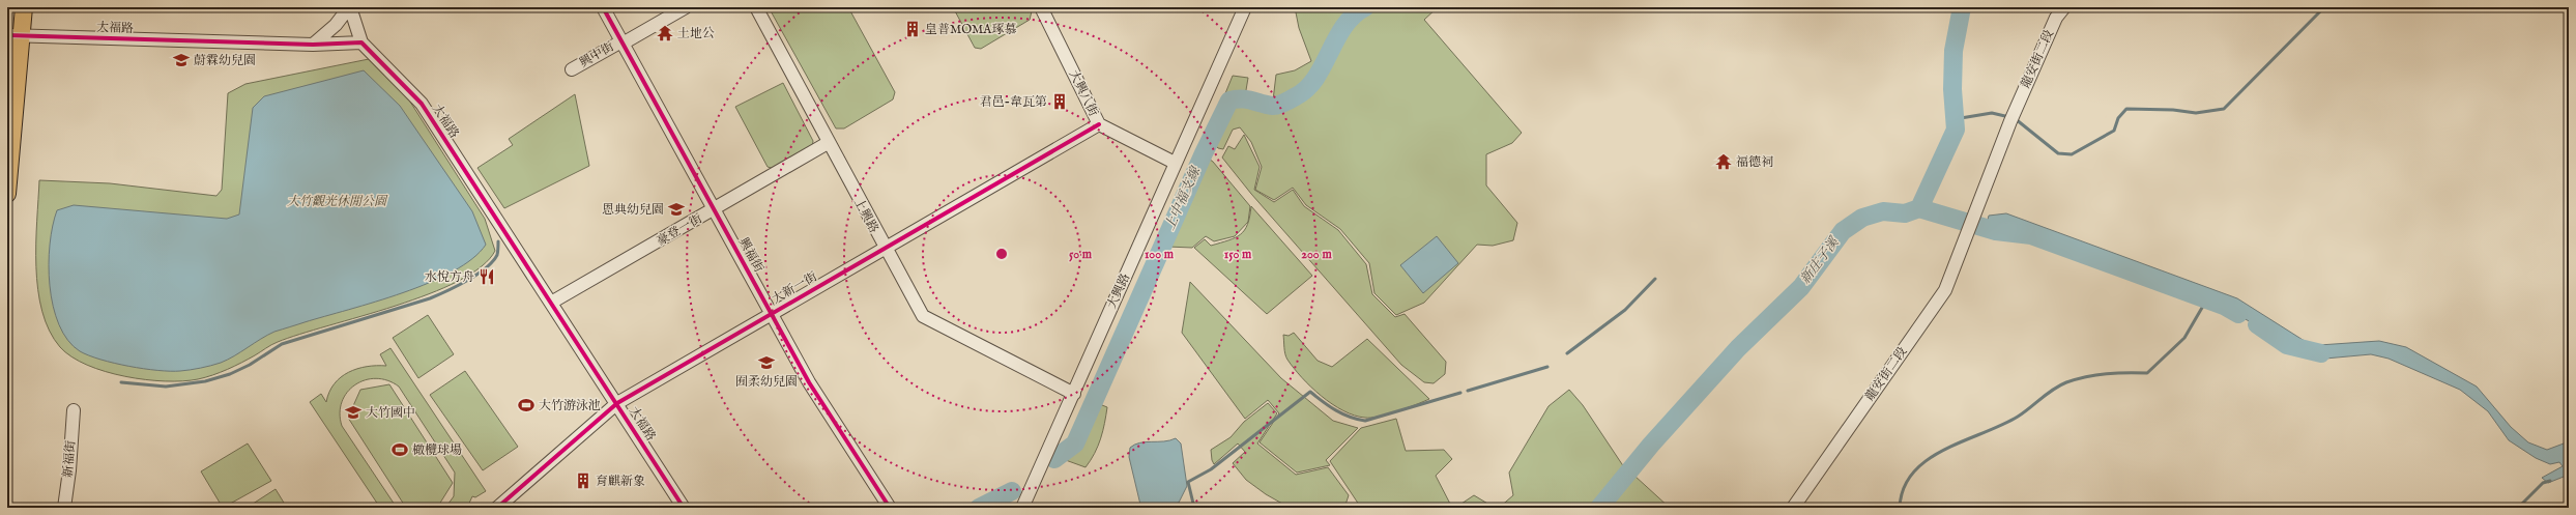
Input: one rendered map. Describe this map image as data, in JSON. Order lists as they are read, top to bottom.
{
  "streets": {
    "street": [
      "大福路",
      "興中街",
      "龍安街二段",
      "大興八街",
      "上興路",
      "豪登一街",
      "興福街",
      "大新一街",
      "大興路",
      "新福街"
    ]
  },
  "crossings": [
    ["大福路", "豪登一街"],
    ["大福路", "大新一街"],
    ["興中街", "興福街"],
    ["大興八街", "大新一街"],
    ["大興八街", "大興路"],
    ["上興路", "豪登一街"],
    ["上興路", "大新一街"],
    ["上興路", "大興路"],
    ["豪登一街", "興福街"],
    ["興福街", "大新一街"]
  ],
  "water": ["上中福支線", "新庄子溪"],
  "parks": ["大竹觀光休閒公園"],
  "places": {
    "building": ["皇普MOMA琢慕", "君邑-韋瓦第", "育麒新象"],
    "temple": ["土地公", "福德祠"],
    "school or university": [
      "蔚霖幼兒園",
      "恩典幼兒園",
      "囿柔幼兒園",
      "大竹國中"
    ],
    "restaurant": ["水悅方舟"],
    "sports": ["大竹游泳池", "橄欖球場"]
  },
  "rings": [
    "50 m",
    "100 m",
    "150 m",
    "200 m"
  ]
}
